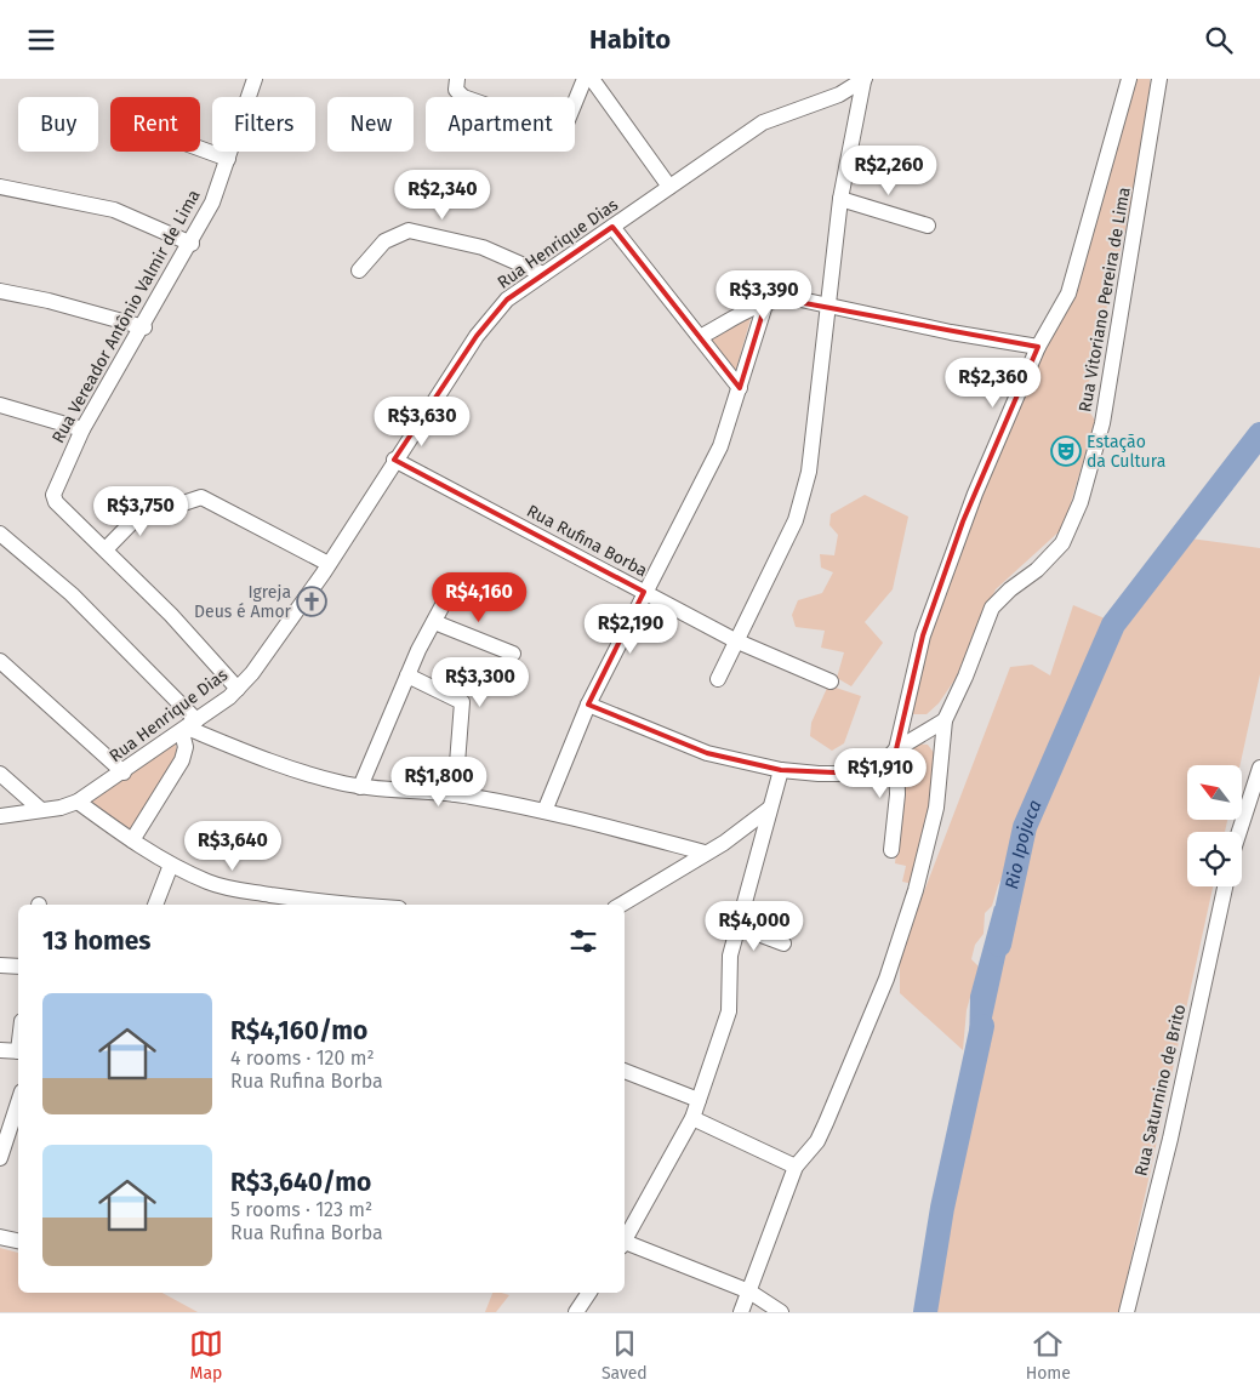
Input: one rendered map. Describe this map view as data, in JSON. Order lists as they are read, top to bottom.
{
  "streets": {
    "street": [
      "Rua Henrique Dias",
      "Rua Vitoriano Pereira de Lima",
      "Rua Vereador Antônio Valmir de Lima",
      "Rua Rufina Borba",
      "Rua Saturnino de Brito"
    ]
  },
  "crossings": [
    ["Rua Henrique Dias", "Rua Rufina Borba"]
  ],
  "water": ["Rio Ipojuca"],
  "places": {
    "theatre": ["Estação da Cultura"],
    "church": ["Igreja Deus é Amor"]
  },
  "north": "top left",
  "page": {
    "header": "Habito",
    "chip": [
      "Buy",
      "Rent",
      "Filters",
      "New",
      "Apartment"
    ],
    "price": [
      "R$2,260",
      "R$2,340",
      "R$3,390",
      "R$2,360",
      "R$3,630",
      "R$3,750",
      "R$4,160",
      "R$2,190",
      "R$3,300",
      "R$1,910",
      "R$1,800",
      "R$3,640",
      "R$4,000"
    ],
    "heading": "13 homes",
    "list": [
      {
        "name": "R$4,160/mo",
        "note": "4 rooms · 120 m² · Rua Rufina Borba"
      },
      {
        "name": "R$3,640/mo",
        "note": "5 rooms · 123 m² · Rua Rufina Borba"
      }
    ],
    "tabs": ["Map", "Saved", "Home"]
  }
}
